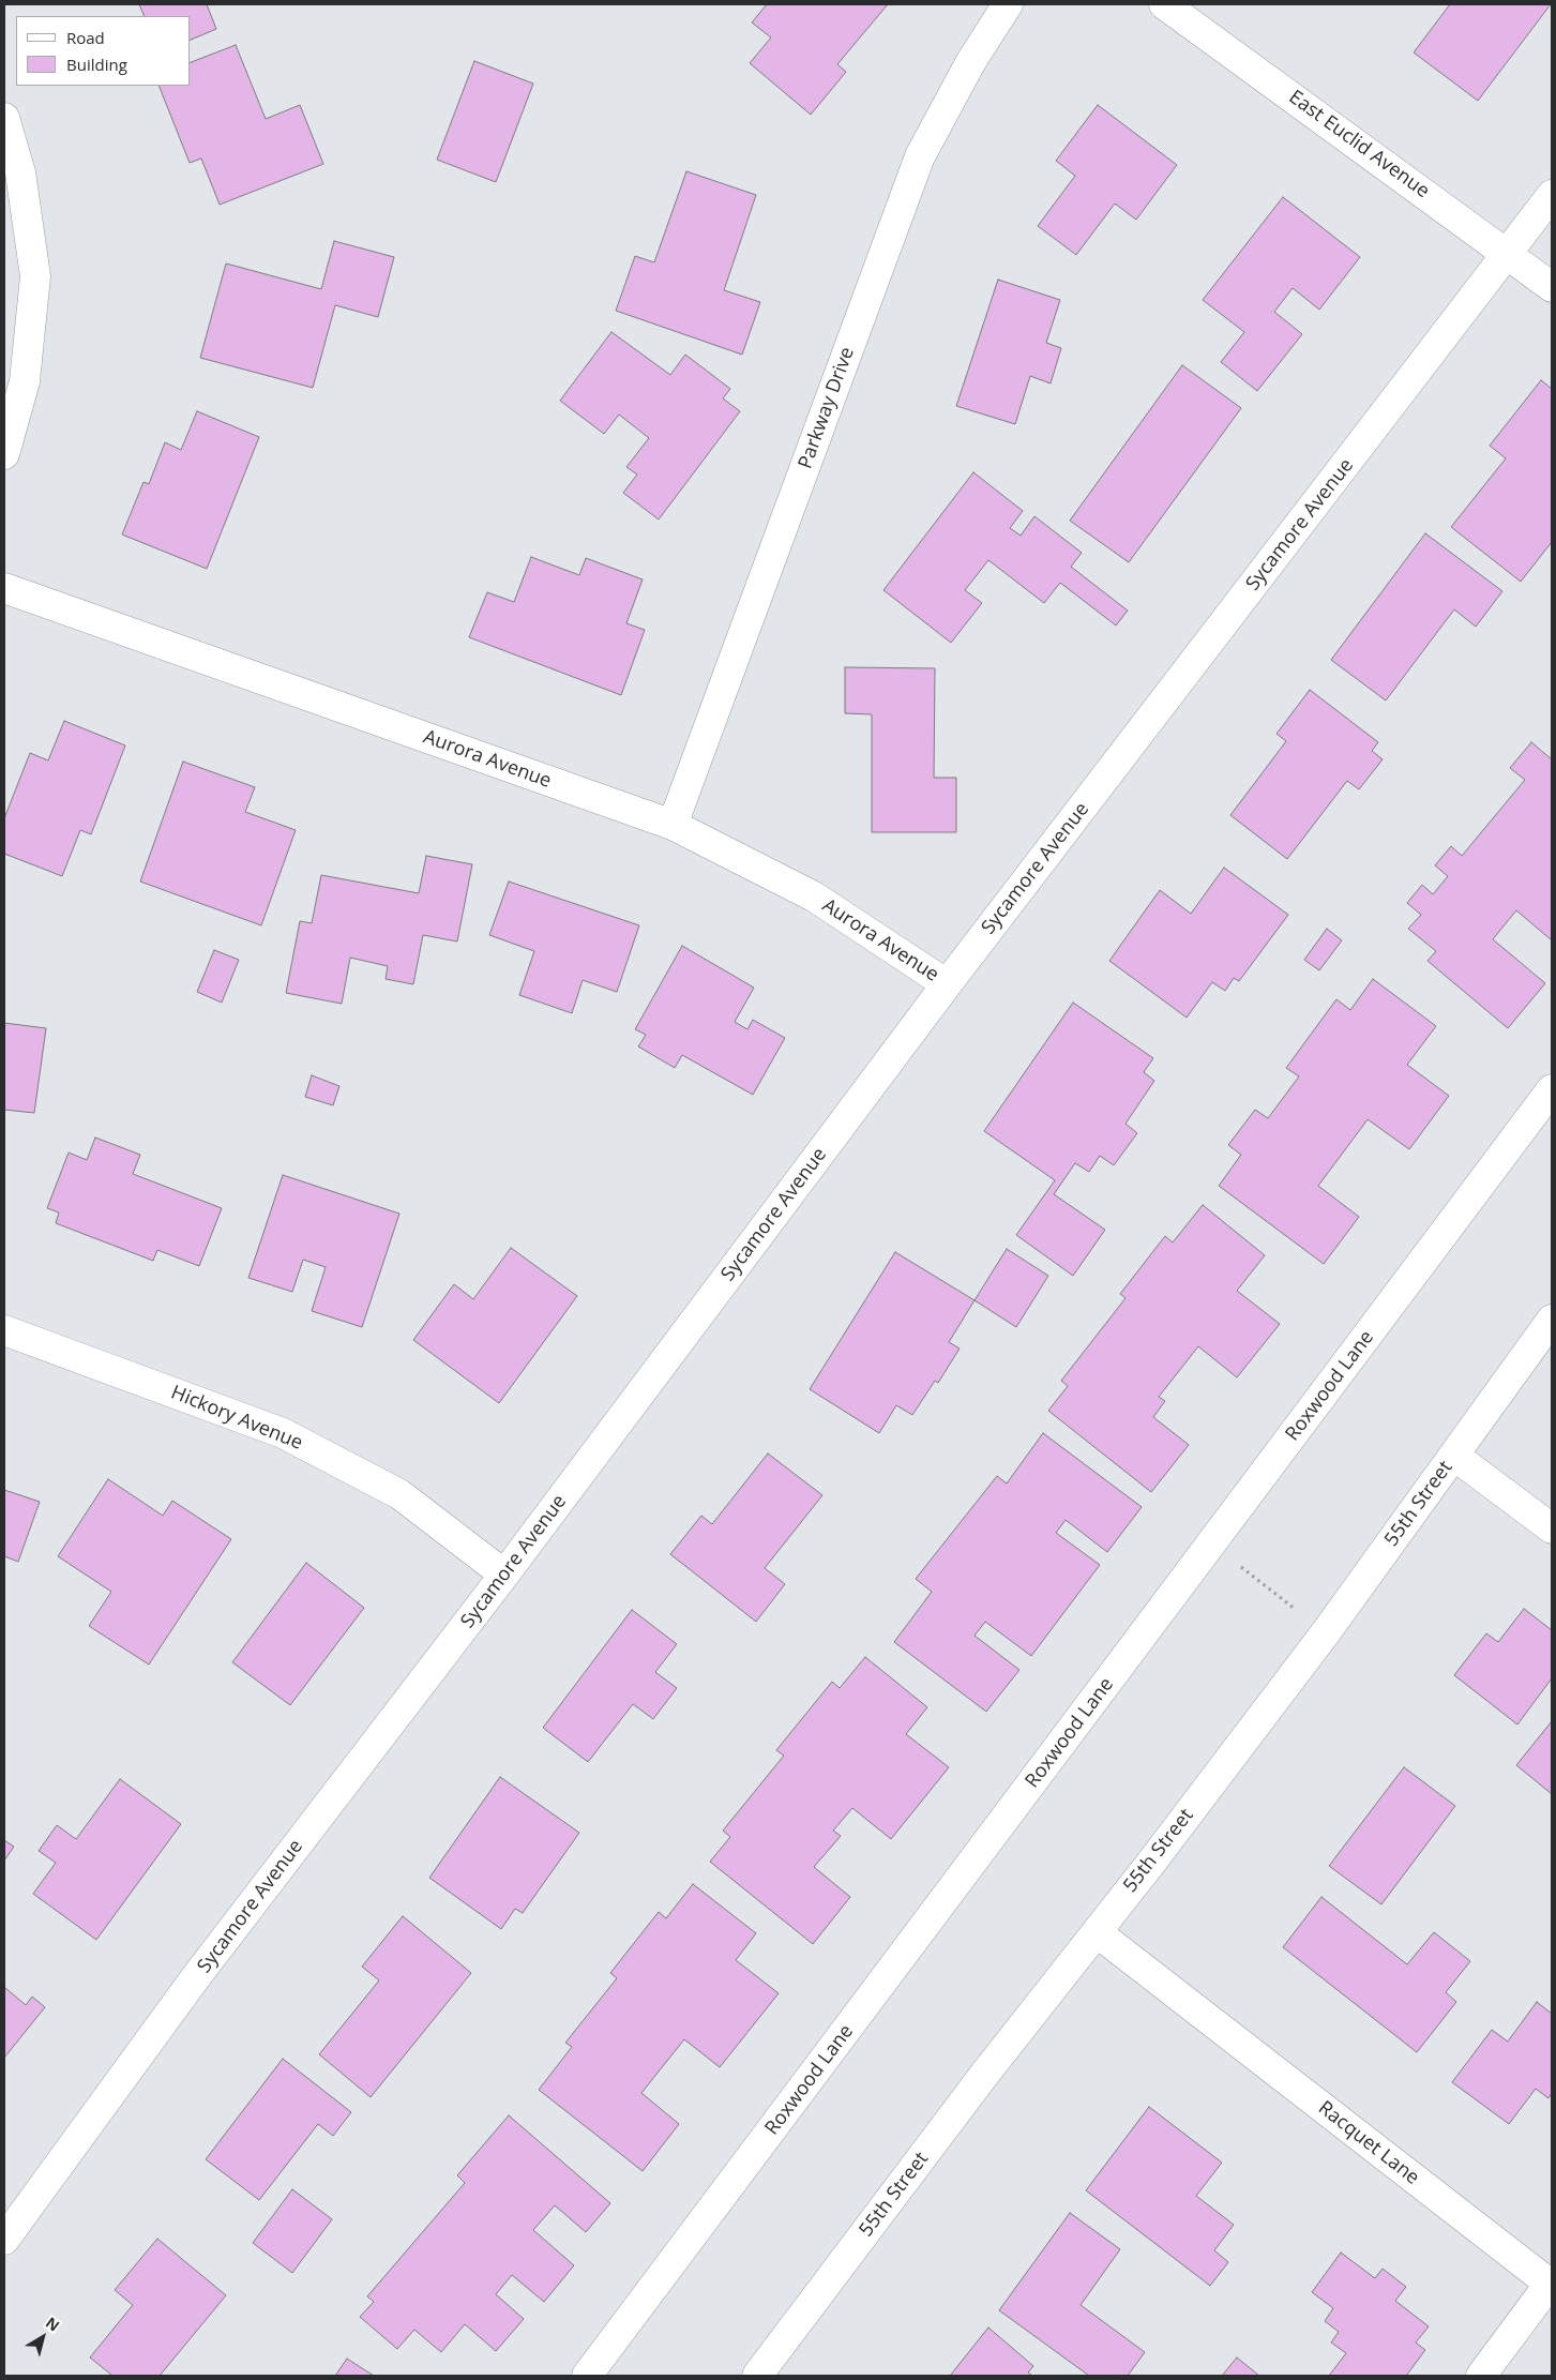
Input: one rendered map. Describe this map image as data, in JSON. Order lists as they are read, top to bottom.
{
  "streets": {
    "street": [
      "East Euclid Avenue",
      "Parkway Drive",
      "Sycamore Avenue",
      "Aurora Avenue",
      "Roxwood Lane",
      "Hickory Avenue",
      "55th Street",
      "Racquet Lane"
    ]
  },
  "crossings": [
    ["East Euclid Avenue", "Sycamore Avenue"],
    ["Parkway Drive", "Aurora Avenue"],
    ["Sycamore Avenue", "Aurora Avenue"],
    ["Sycamore Avenue", "Hickory Avenue"],
    ["55th Street", "Racquet Lane"]
  ],
  "legend": ["Road", "Building"],
  "north": "top right"
}
